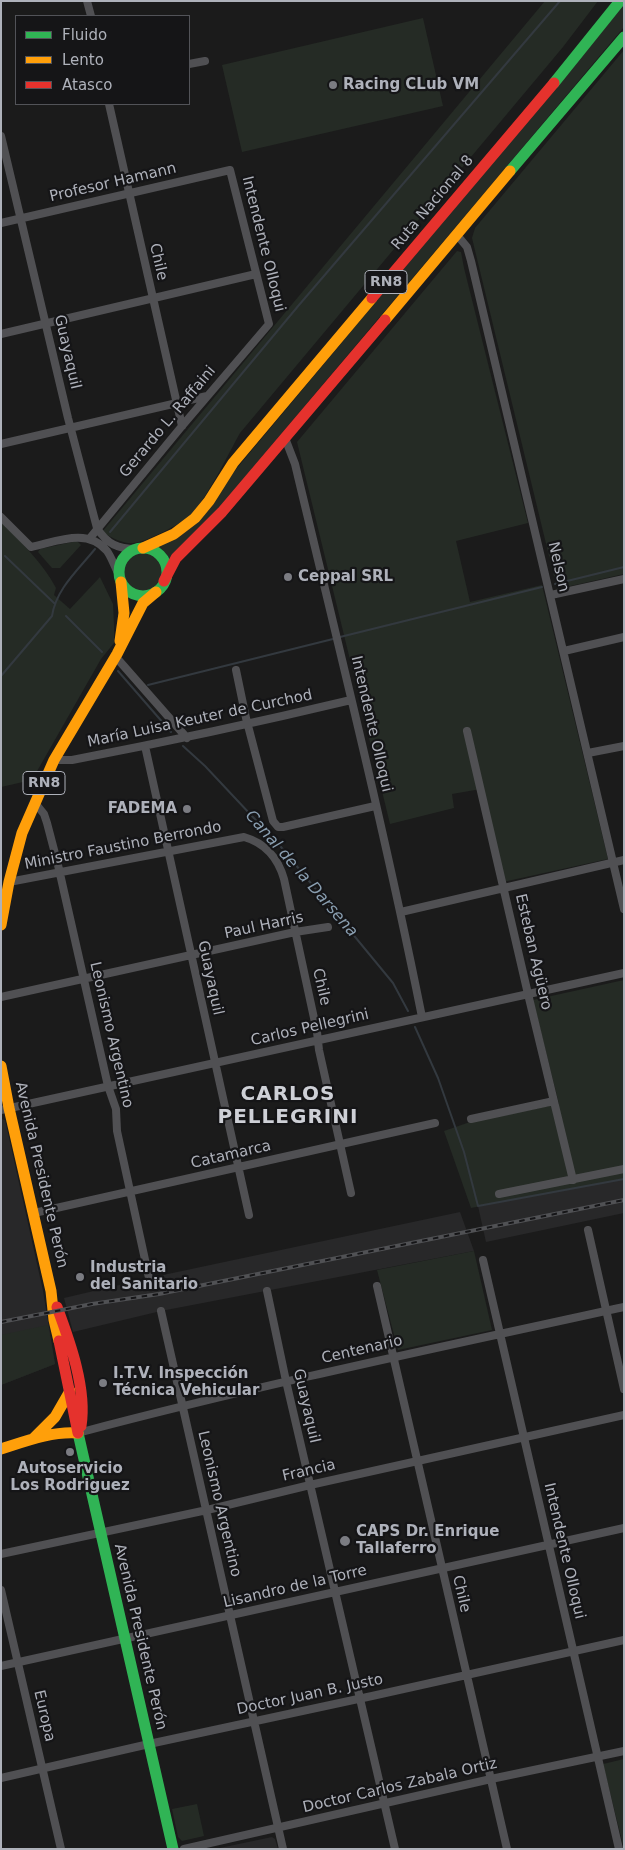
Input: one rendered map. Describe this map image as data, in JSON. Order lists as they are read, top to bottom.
{
  "streets": {
    "main road": ["Ruta Nacional 8", "RN8", "Avenida Presidente Perón"],
    "street": [
      "Profesor Hamann",
      "Intendente Olloqui",
      "Chile",
      "Guayaquil",
      "Gerardo L. Raffaini",
      "Nelson",
      "María Luisa Keuter de Curchod",
      "Ministro Faustino Berrondo",
      "Paul Harris",
      "Esteban Agüero",
      "Carlos Pellegrini",
      "Leonismo Argentino",
      "Catamarca",
      "Centenario",
      "Francia",
      "Lisandro de la Torre",
      "Doctor Juan B. Justo",
      "Europa",
      "Doctor Carlos Zabala Ortiz"
    ]
  },
  "crossings": [
    ["Profesor Hamann", "Intendente Olloqui"],
    ["Profesor Hamann", "Chile"],
    ["Profesor Hamann", "Guayaquil"],
    ["Ruta Nacional 8", "RN8"],
    ["Ruta Nacional 8", "Guayaquil"],
    ["Intendente Olloqui", "RN8"],
    ["Intendente Olloqui", "Gerardo L. Raffaini"],
    ["Intendente Olloqui", "María Luisa Keuter de Curchod"],
    ["Intendente Olloqui", "Carlos Pellegrini"],
    ["Intendente Olloqui", "Centenario"],
    ["Intendente Olloqui", "Francia"],
    ["Intendente Olloqui", "Lisandro de la Torre"],
    ["Intendente Olloqui", "Doctor Juan B. Justo"],
    ["Intendente Olloqui", "Doctor Carlos Zabala Ortiz"],
    ["Chile", "Gerardo L. Raffaini"],
    ["Chile", "Ministro Faustino Berrondo"],
    ["Chile", "Paul Harris"],
    ["Chile", "Carlos Pellegrini"],
    ["Chile", "Catamarca"],
    ["Chile", "Centenario"],
    ["Chile", "Francia"],
    ["Chile", "Lisandro de la Torre"],
    ["Chile", "Doctor Juan B. Justo"],
    ["Chile", "Doctor Carlos Zabala Ortiz"],
    ["RN8", "Guayaquil"],
    ["RN8", "Nelson"],
    ["RN8", "María Luisa Keuter de Curchod"],
    ["RN8", "Ministro Faustino Berrondo"],
    ["RN8", "Leonismo Argentino"],
    ["Guayaquil", "Gerardo L. Raffaini"],
    ["Guayaquil", "María Luisa Keuter de Curchod"],
    ["Guayaquil", "Ministro Faustino Berrondo"],
    ["Guayaquil", "Paul Harris"],
    ["Guayaquil", "Carlos Pellegrini"],
    ["Guayaquil", "Catamarca"],
    ["Guayaquil", "Centenario"],
    ["Guayaquil", "Francia"],
    ["Guayaquil", "Lisandro de la Torre"],
    ["Guayaquil", "Doctor Juan B. Justo"],
    ["Guayaquil", "Doctor Carlos Zabala Ortiz"],
    ["Ministro Faustino Berrondo", "Leonismo Argentino"],
    ["Paul Harris", "Leonismo Argentino"],
    ["Esteban Agüero", "Carlos Pellegrini"],
    ["Carlos Pellegrini", "Leonismo Argentino"],
    ["Carlos Pellegrini", "Avenida Presidente Perón"],
    ["Leonismo Argentino", "Catamarca"],
    ["Leonismo Argentino", "Centenario"],
    ["Leonismo Argentino", "Francia"],
    ["Leonismo Argentino", "Lisandro de la Torre"],
    ["Leonismo Argentino", "Doctor Juan B. Justo"],
    ["Leonismo Argentino", "Doctor Carlos Zabala Ortiz"],
    ["Catamarca", "Avenida Presidente Perón"],
    ["Avenida Presidente Perón", "Centenario"],
    ["Avenida Presidente Perón", "Francia"],
    ["Avenida Presidente Perón", "Lisandro de la Torre"],
    ["Avenida Presidente Perón", "Doctor Juan B. Justo"],
    ["Lisandro de la Torre", "Europa"],
    ["Doctor Juan B. Justo", "Europa"]
  ],
  "districts": ["CARLOS PELLEGRINI"],
  "water": ["Canal de la Darsena"],
  "places": [
    "Racing CLub VM",
    "Ceppal SRL",
    "FADEMA",
    "Industria del Sanitario",
    "I.T.V. Inspección Técnica Vehicular",
    "Autoservicio Los Rodriguez",
    "CAPS Dr. Enrique Tallaferro"
  ],
  "legend": ["Fluido", "Lento", "Atasco"]
}
